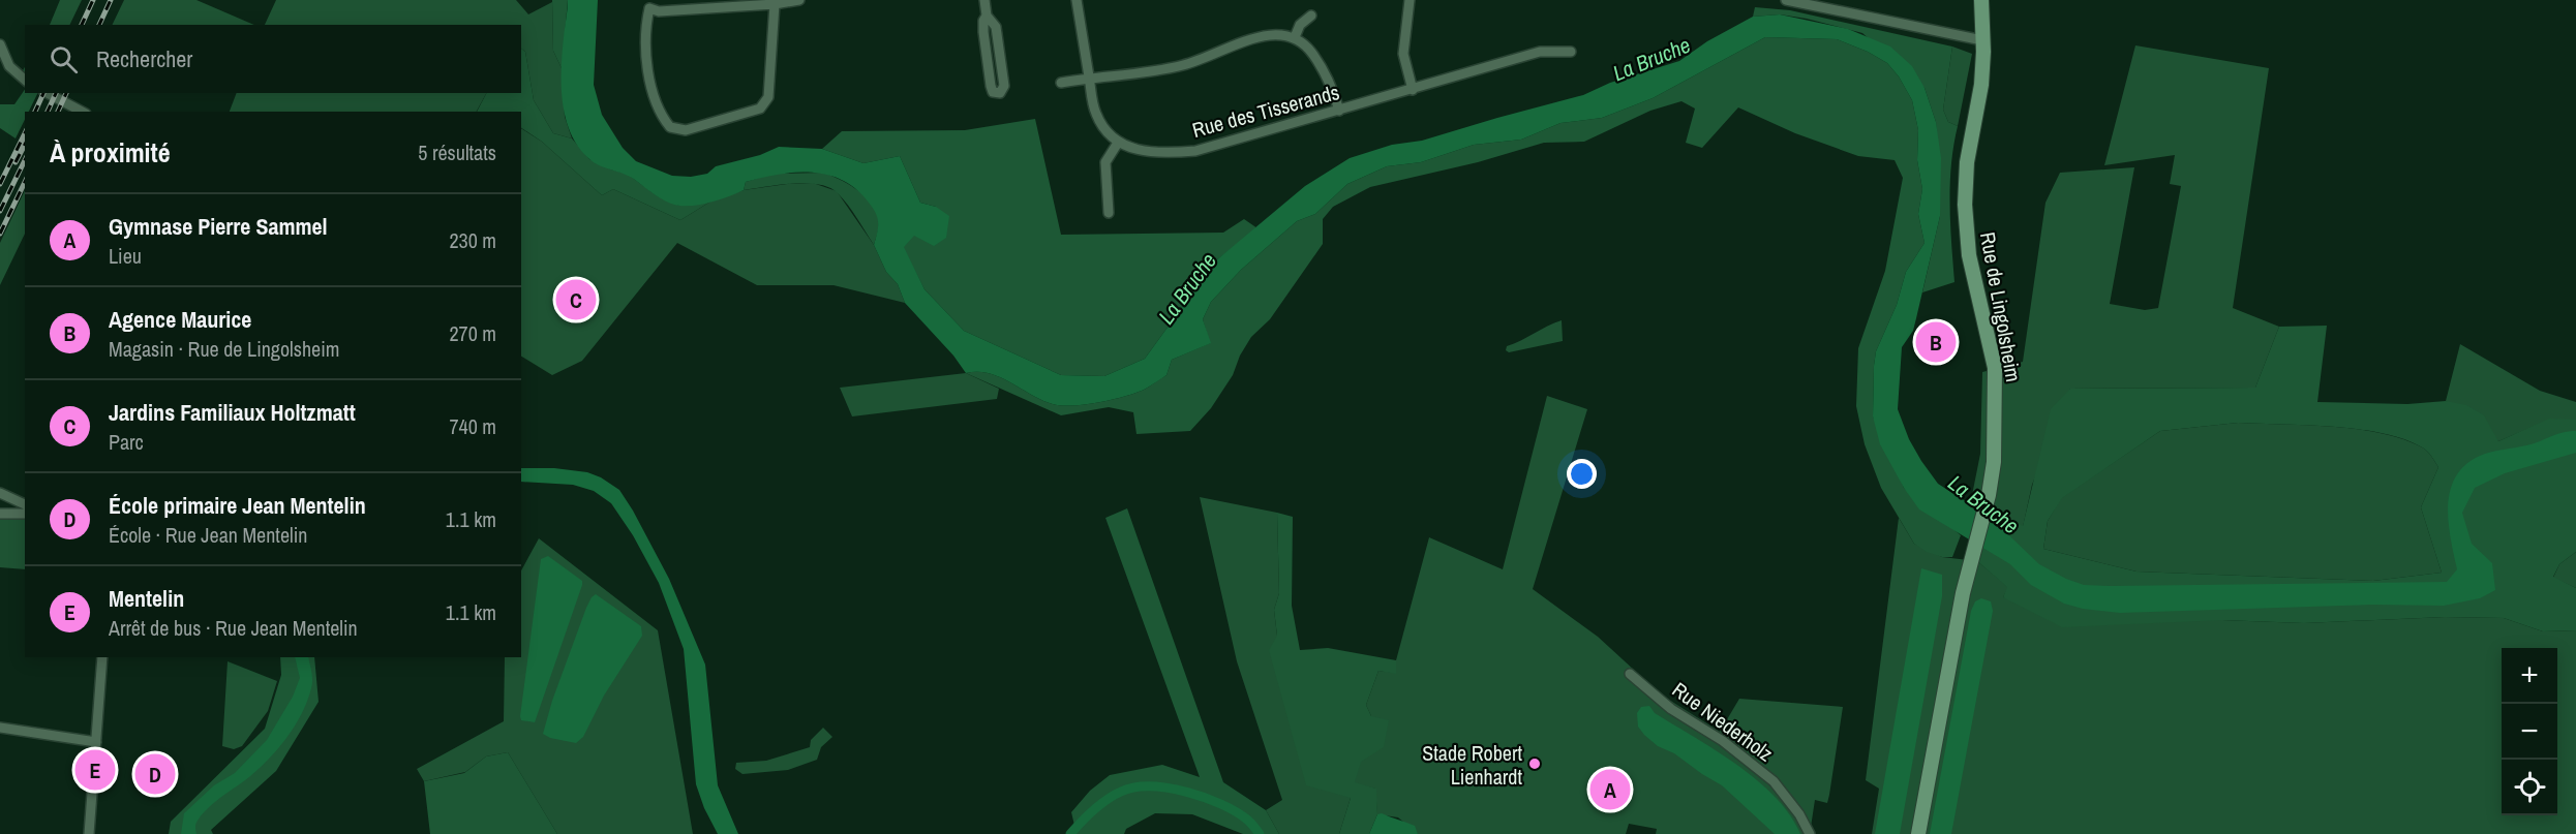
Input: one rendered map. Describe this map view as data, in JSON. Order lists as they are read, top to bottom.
{
  "streets": {
    "main road": ["Rue de Lingolsheim"],
    "street": ["Rue des Tisserands", "Rue Niederholz"]
  },
  "water": ["La Bruche"],
  "places": ["Stade Robert Lienhardt"],
  "page": {
    "search": "Rechercher",
    "heading": ["À proximité", "5 résultats"],
    "list": [
      {
        "mark": "A",
        "name": "Gymnase Pierre Sammel",
        "note": "Lieu",
        "value": "230 m"
      },
      {
        "mark": "B",
        "name": "Agence Maurice",
        "note": "Magasin · Rue de Lingolsheim",
        "value": "270 m"
      },
      {
        "mark": "C",
        "name": "Jardins Familiaux Holtzmatt",
        "note": "Parc",
        "value": "740 m"
      },
      {
        "mark": "D",
        "name": "École primaire Jean Mentelin",
        "note": "École · Rue Jean Mentelin",
        "value": "1.1 km"
      },
      {
        "mark": "E",
        "name": "Mentelin",
        "note": "Arrêt de bus · Rue Jean Mentelin",
        "value": "1.1 km"
      }
    ],
    "pins": [
      "C",
      "B",
      "E",
      "D",
      "A"
    ],
    "map_buttons": ["+", "−"]
  }
}
